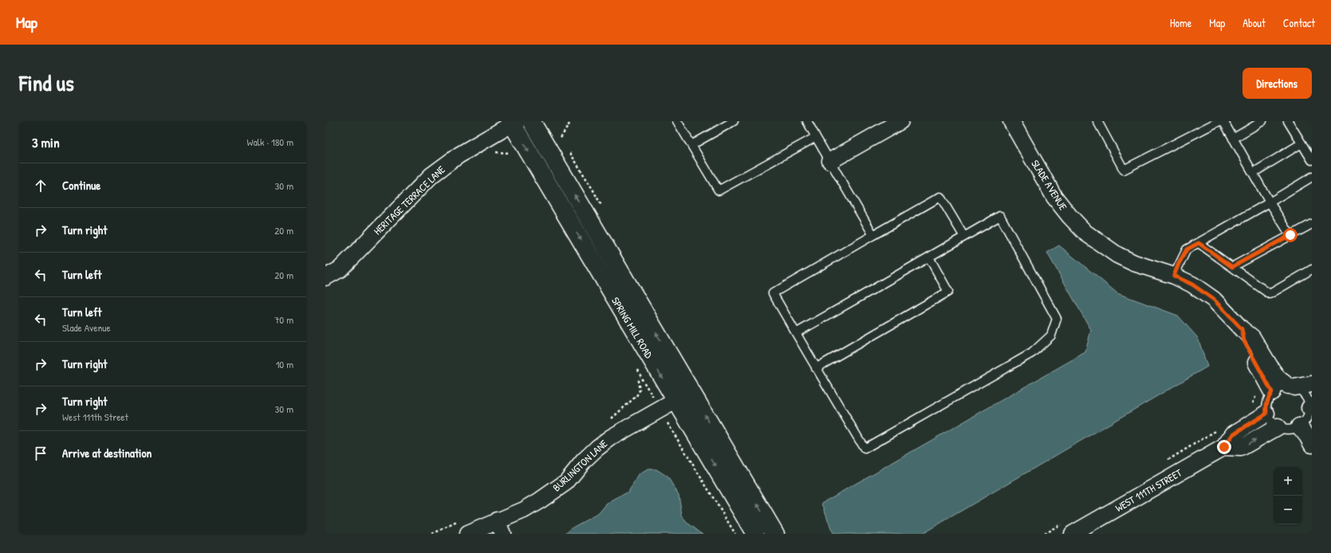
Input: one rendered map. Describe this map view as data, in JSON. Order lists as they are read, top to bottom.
{
  "streets": {
    "street": [
      "SLADE AVENUE",
      "HERITAGE TERRACE LANE",
      "SPRING MILL ROAD",
      "BURLINGTON LANE",
      "WEST 111TH STREET"
    ]
  },
  "crossings": [
    ["SLADE AVENUE", "WEST 111TH STREET"],
    ["HERITAGE TERRACE LANE", "SPRING MILL ROAD"],
    ["SPRING MILL ROAD", "BURLINGTON LANE"]
  ],
  "page": {
    "header": "Map",
    "nav": [
      "Home",
      "Map",
      "About",
      "Contact"
    ],
    "title": "Find us",
    "buttons": "Directions",
    "heading": ["3 min", "Walk · 180 m"],
    "list": [
      ["Continue", "30 m"],
      ["Turn right", "20 m"],
      ["Turn left", "20 m"],
      ["Turn left", "Slade Avenue", "70 m"],
      ["Turn right", "10 m"],
      ["Turn right", "West 111th Street", "30 m"],
      "Arrive at destination"
    ],
    "map_buttons": ["+", "−"]
  }
}
